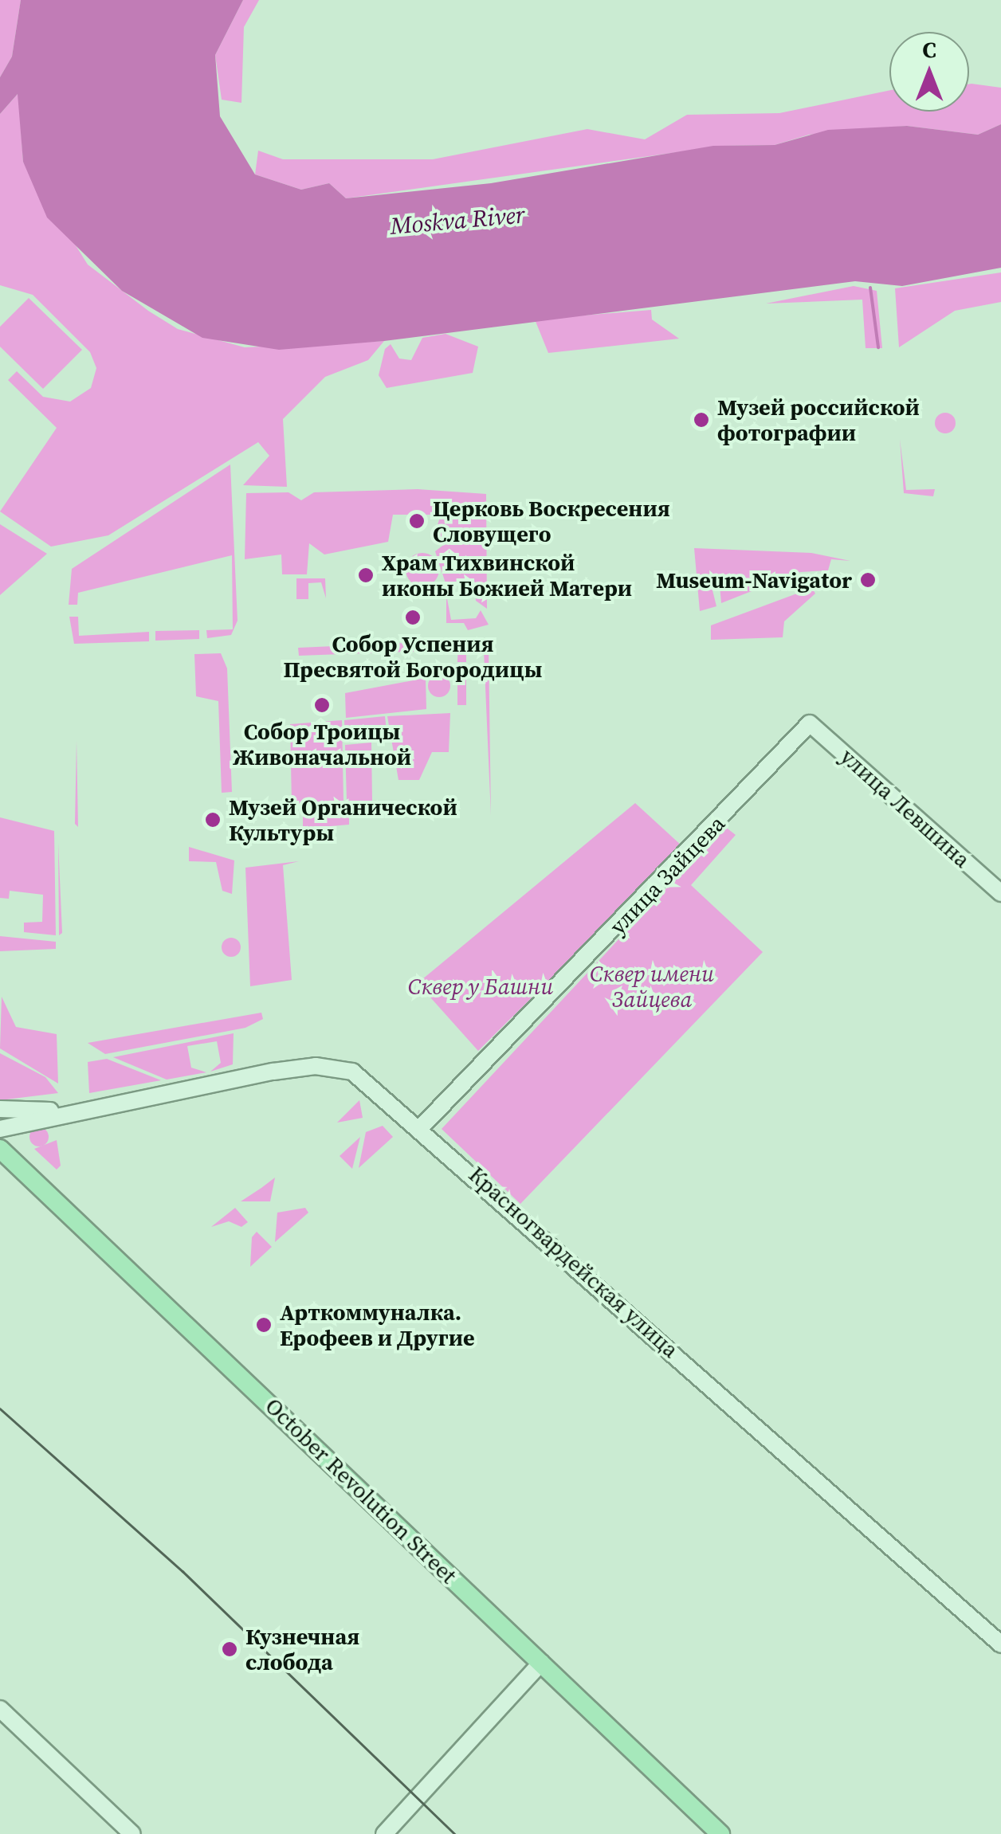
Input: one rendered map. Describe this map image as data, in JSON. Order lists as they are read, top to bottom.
{
  "streets": {
    "main road": ["October Revolution Street"],
    "street": ["улица Левшина", "улица Зайцева", "Красногвардейская улица"]
  },
  "crossings": [
    ["улица Левшина", "улица Зайцева"],
    ["улица Зайцева", "Красногвардейская улица"]
  ],
  "water": ["Moskva River"],
  "parks": ["Сквер имени Зайцева", "Сквер у Башни"],
  "places": [
    "Музей российской фотографии",
    "Церковь Воскресения Словущего",
    "Храм Тихвинской иконы Божией Матери",
    "Museum-Navigator",
    "Собор Успения Пресвятой Богородицы",
    "Собор Троицы Живоначальной",
    "Музей Органической Культуры",
    "Арткоммуналка. Ерофеев и Другие",
    "Кузнечная слобода"
  ],
  "north": "top"
}
